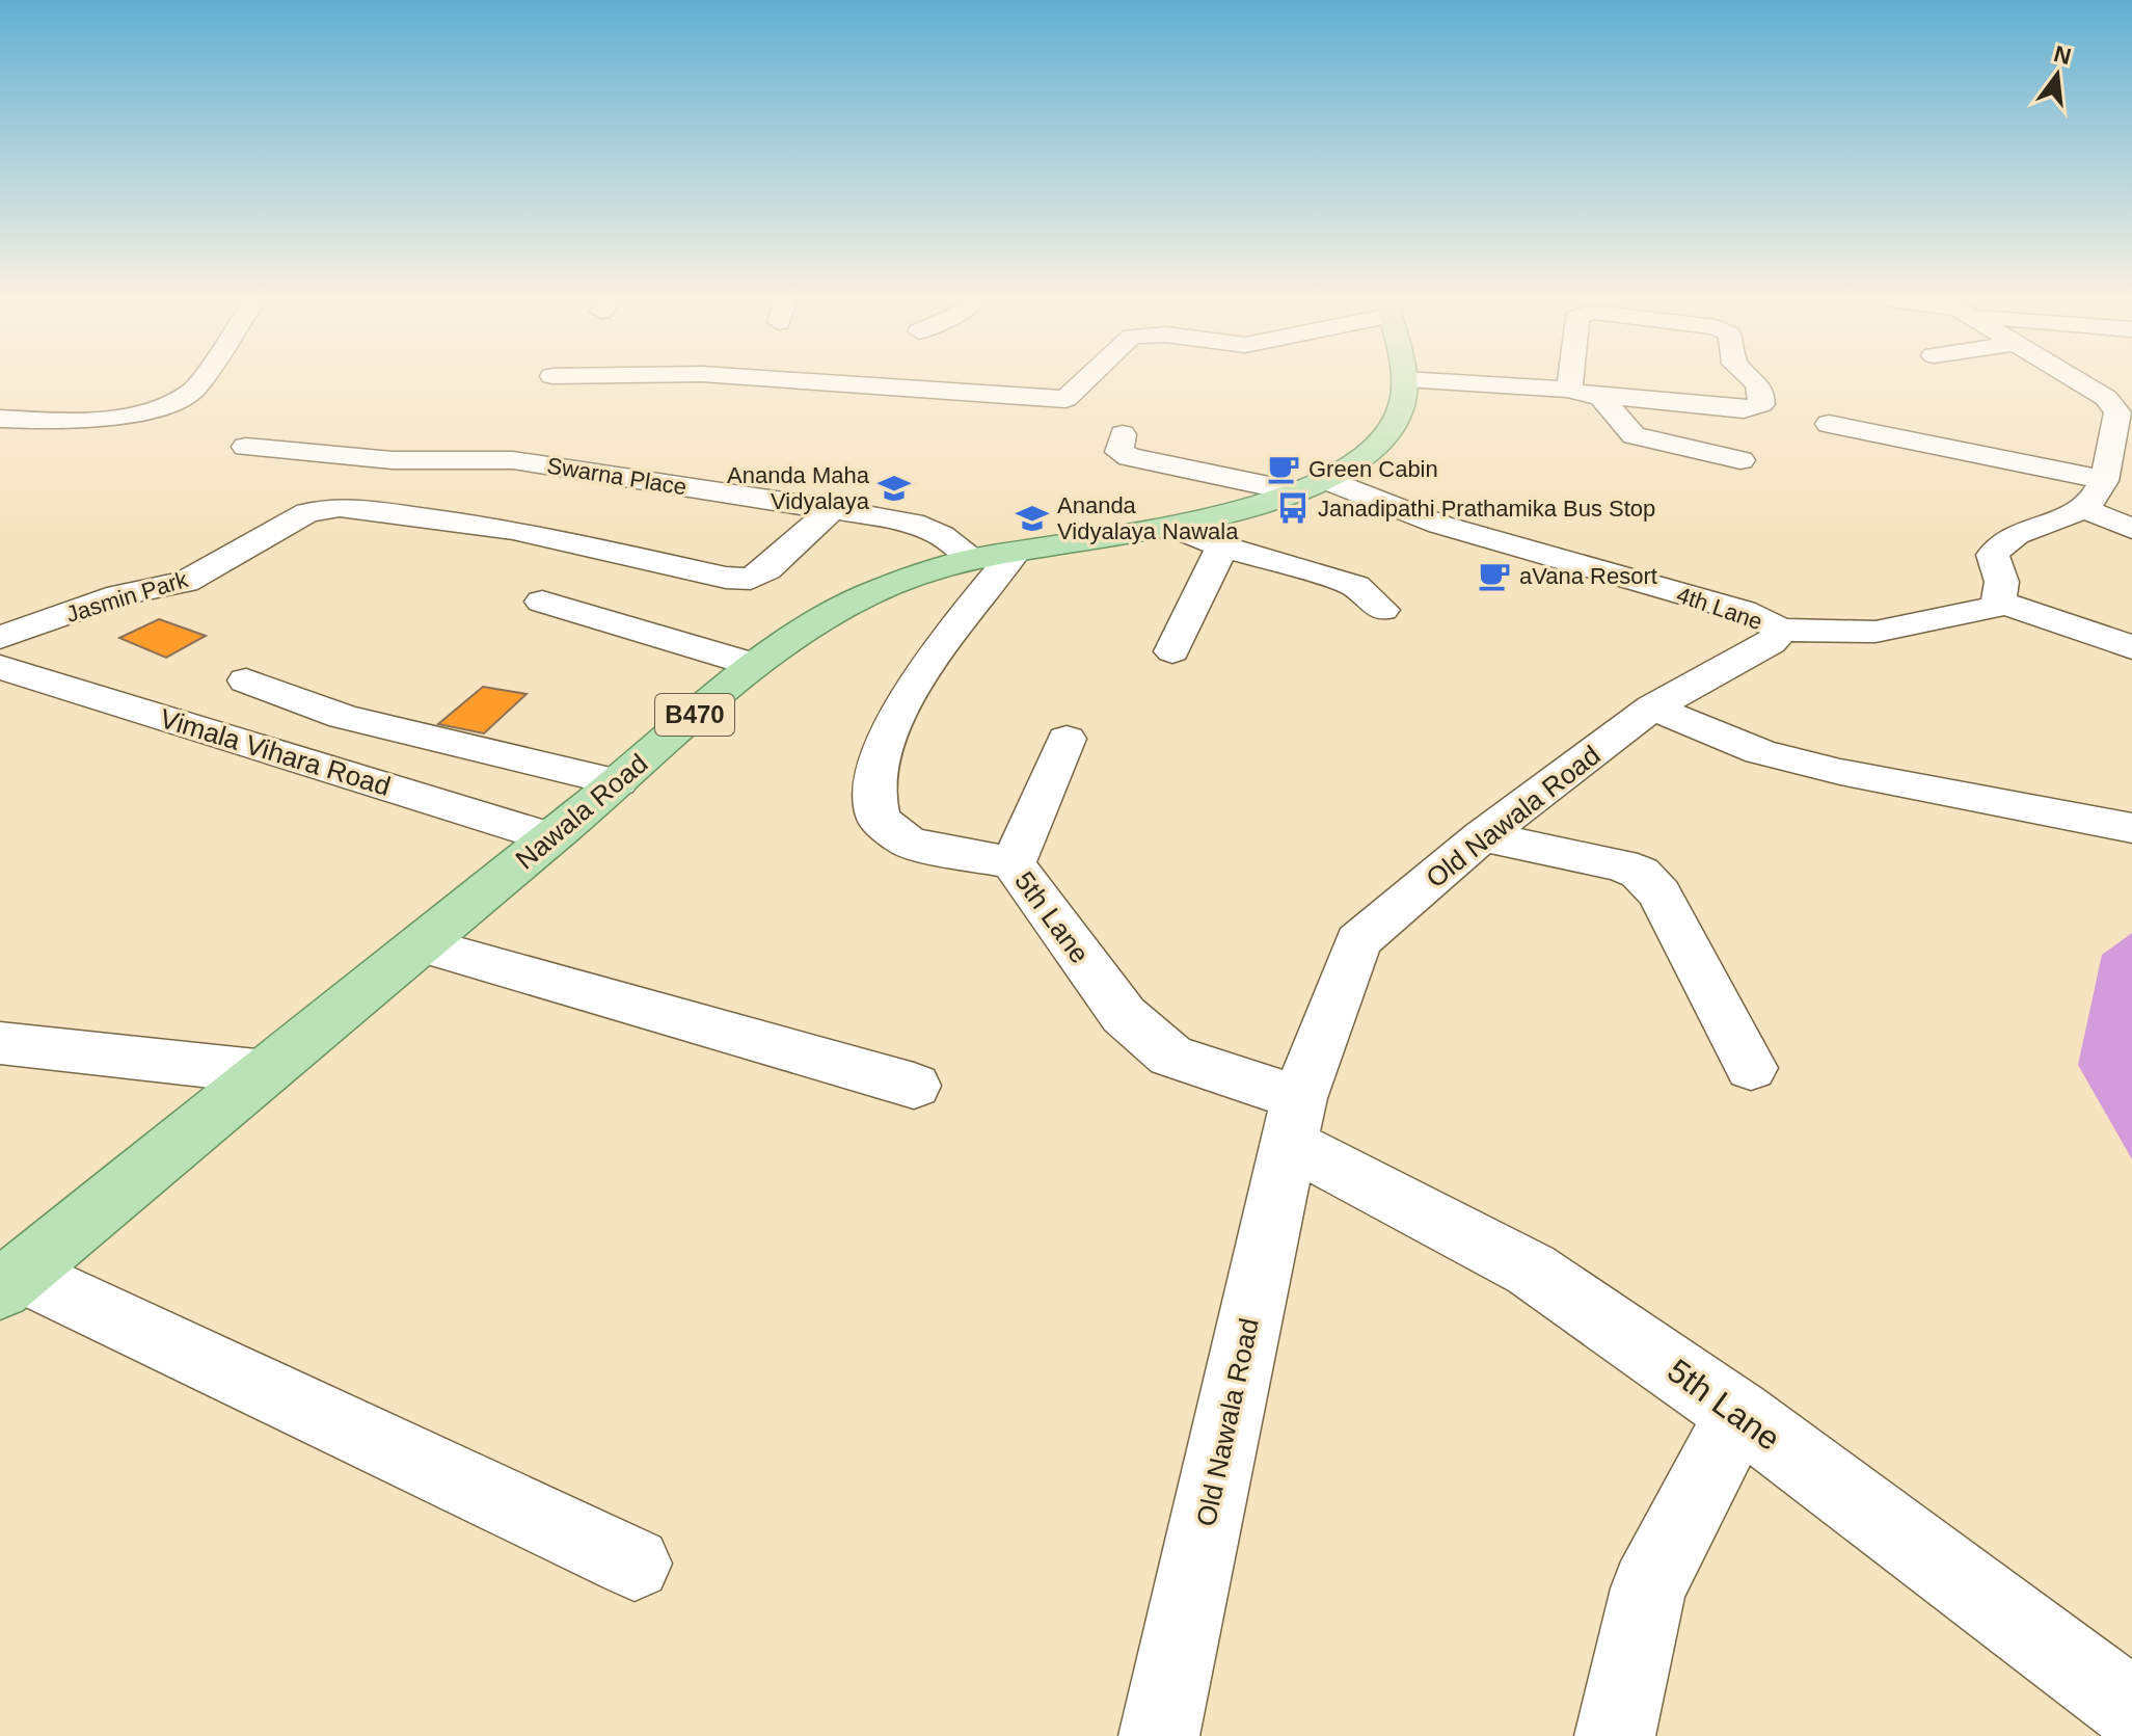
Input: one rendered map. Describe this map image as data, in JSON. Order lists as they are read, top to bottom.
{
  "streets": {
    "main road": ["B470", "Nawala Road"],
    "street": [
      "Swarna Place",
      "Jasmin Park",
      "4th Lane",
      "Vimala Vihara Road",
      "Old Nawala Road",
      "5th Lane"
    ]
  },
  "crossings": [
    ["Swarna Place", "Jasmin Park"],
    ["Swarna Place", "Nawala Road"],
    ["Swarna Place", "5th Lane"],
    ["4th Lane", "Nawala Road"],
    ["4th Lane", "Old Nawala Road"],
    ["Vimala Vihara Road", "Nawala Road"],
    ["Nawala Road", "5th Lane"],
    ["Old Nawala Road", "5th Lane"]
  ],
  "places": {
    "cafe": ["Green Cabin", "aVana Resort"],
    "school or university": ["Ananda Maha Vidyalaya", "Ananda Vidyalaya Nawala"],
    "bus stop": ["Janadipathi Prathamika Bus Stop"]
  },
  "north": "top"
}
